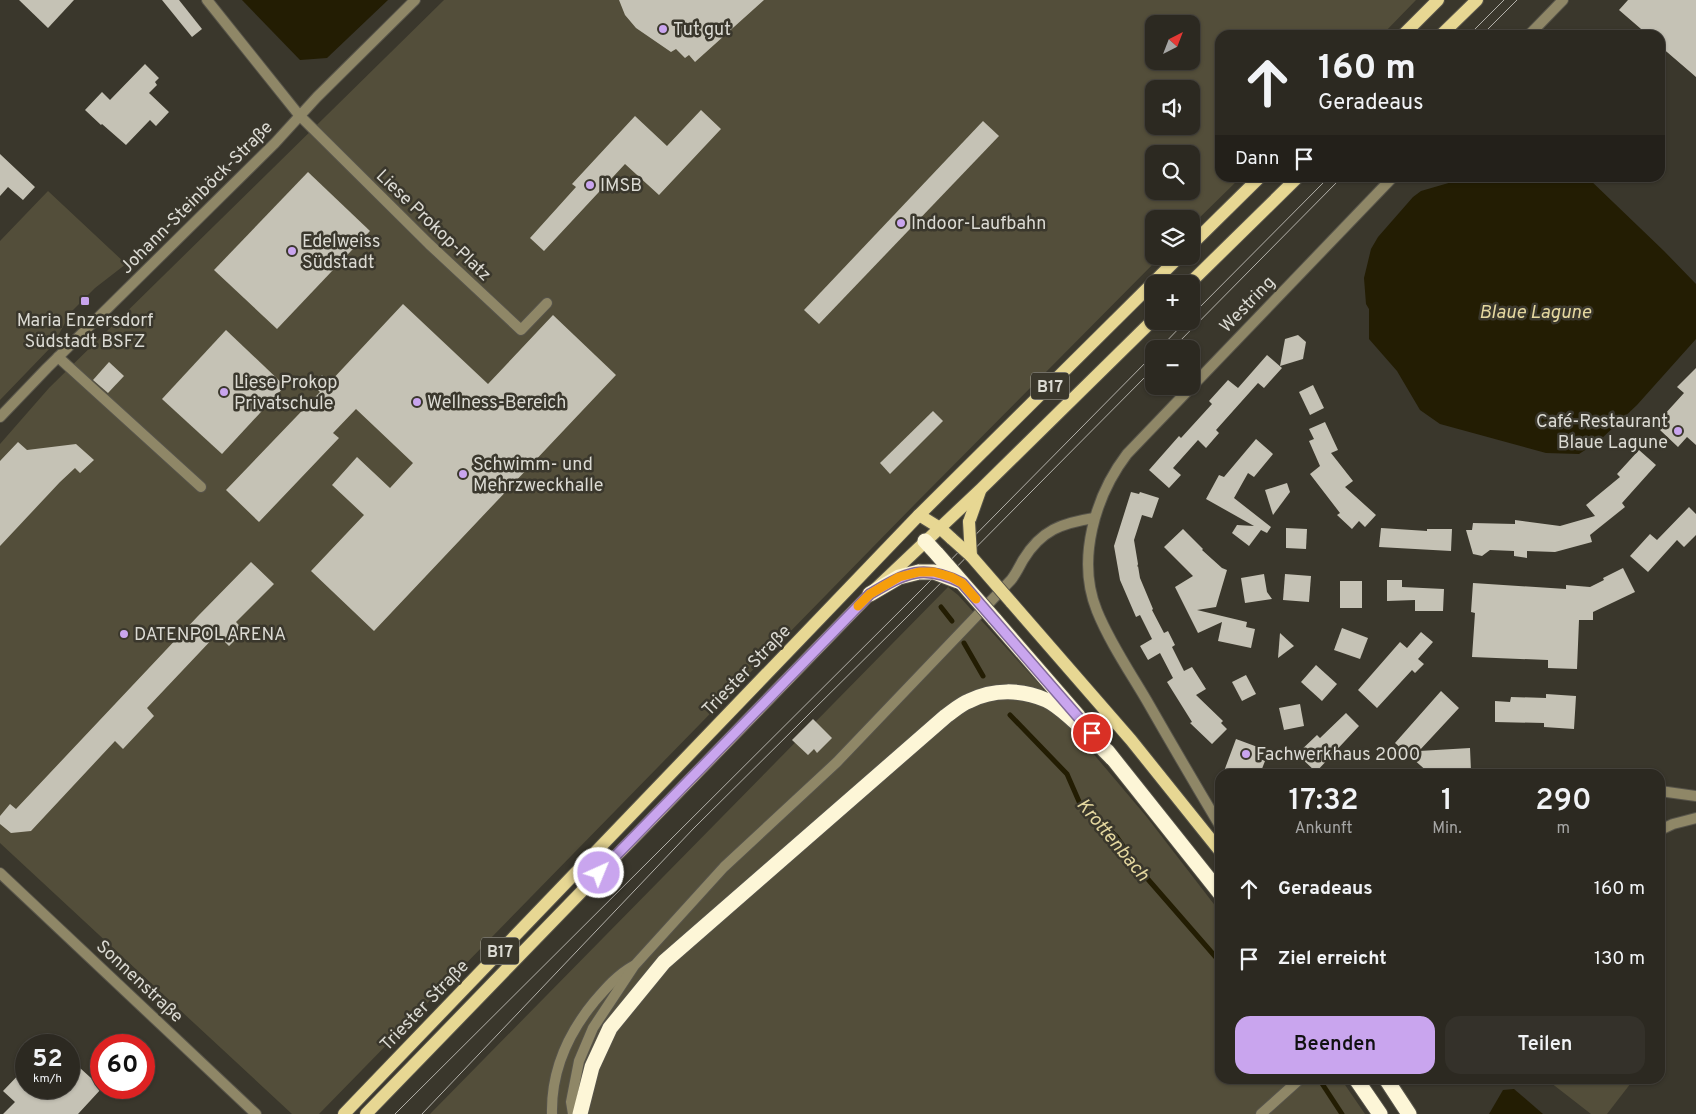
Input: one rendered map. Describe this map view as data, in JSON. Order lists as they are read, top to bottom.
{
  "streets": {
    "main road": ["B17", "Triester Straße"],
    "street": [
      "Johann-Steinböck-Straße",
      "Liese Prokop-Platz",
      "Westring",
      "Sonnenstraße"
    ]
  },
  "crossings": [
    ["Johann-Steinböck-Straße", "Liese Prokop-Platz"]
  ],
  "water": ["Blaue Lagune", "Krottenbach"],
  "places": {
    "other": [
      "Tut gut",
      "IMSB",
      "Indoor-Laufbahn",
      "Edelweiss Südstadt",
      "Liese Prokop Privatschule",
      "Wellness-Bereich",
      "Café-Restaurant Blaue Lagune",
      "Schwimm- und Mehrzweckhalle",
      "DATENPOL ARENA",
      "Fachwerkhaus 2000"
    ],
    "transit": ["Maria Enzersdorf Südstadt BSFZ"]
  },
  "north": "top right",
  "page": {
    "map_buttons": ["+", "−"],
    "turn": ["160 m", "Geradeaus"],
    "then": "Dann",
    "eta": [
      "17:32",
      "Ankunft",
      "1",
      "Min.",
      "290",
      "m"
    ],
    "list": [
      {
        "name": "Geradeaus",
        "value": "160 m"
      },
      {
        "name": "Ziel erreicht",
        "value": "130 m"
      }
    ],
    "buttons": ["Beenden", "Teilen"],
    "speed": "52 km/h",
    "limit": "60"
  }
}
